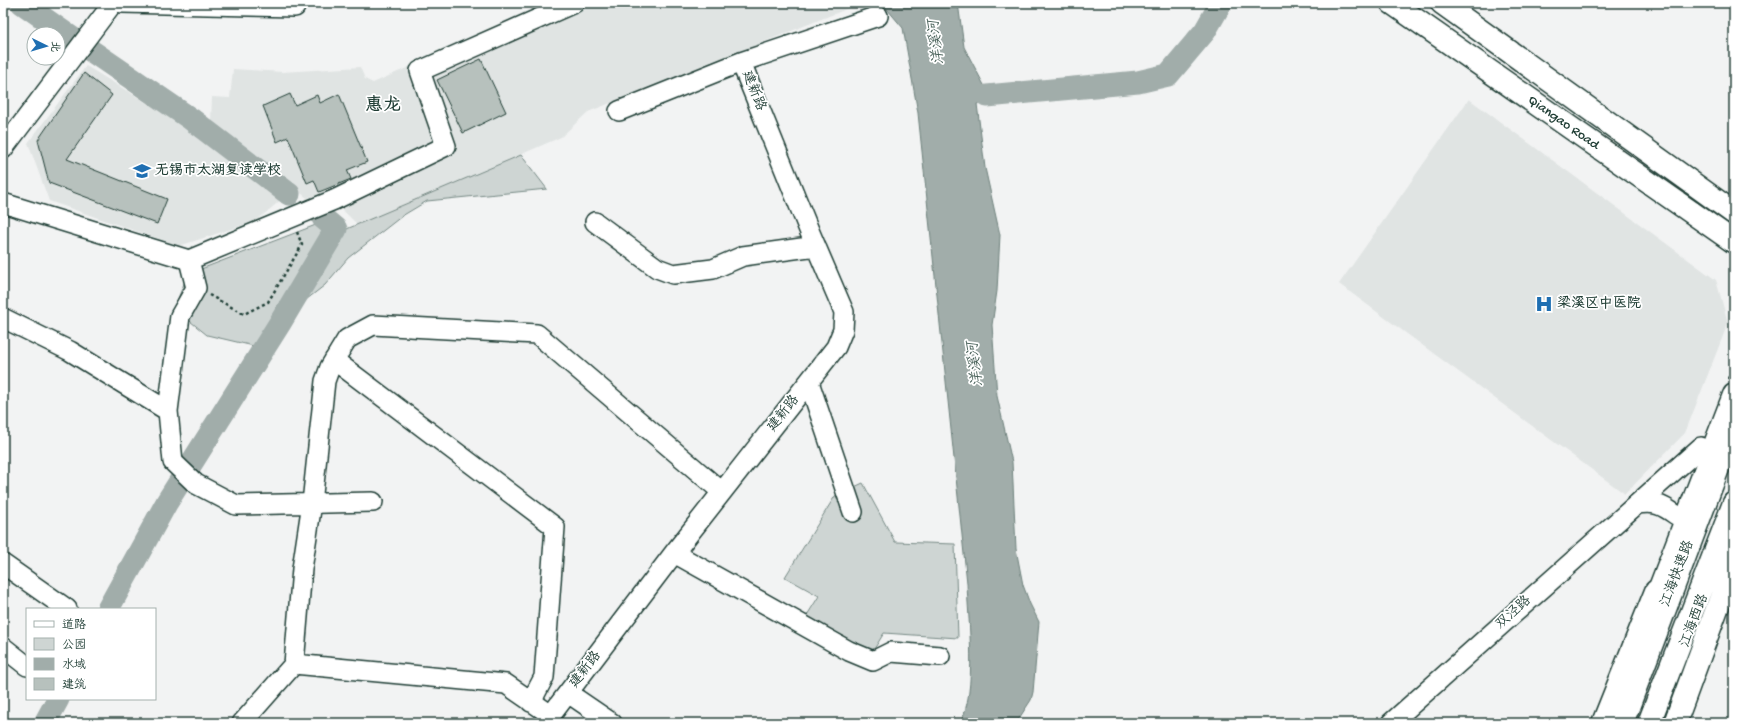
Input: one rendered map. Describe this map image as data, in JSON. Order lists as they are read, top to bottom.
{
  "streets": {
    "main road": ["Qiangao Road", "江海快速路", "江海西路"],
    "street": ["建新路", "双泾路"]
  },
  "crossings": [
    ["江海快速路", "江海西路"]
  ],
  "districts": ["惠龙"],
  "water": ["洋溪河"],
  "places": {
    "school or university": ["无锡市太湖复读学校"],
    "hospital": ["梁溪区中医院"]
  },
  "legend": [
    "道路",
    "公园",
    "水域",
    "建筑"
  ],
  "north": "right"
}
